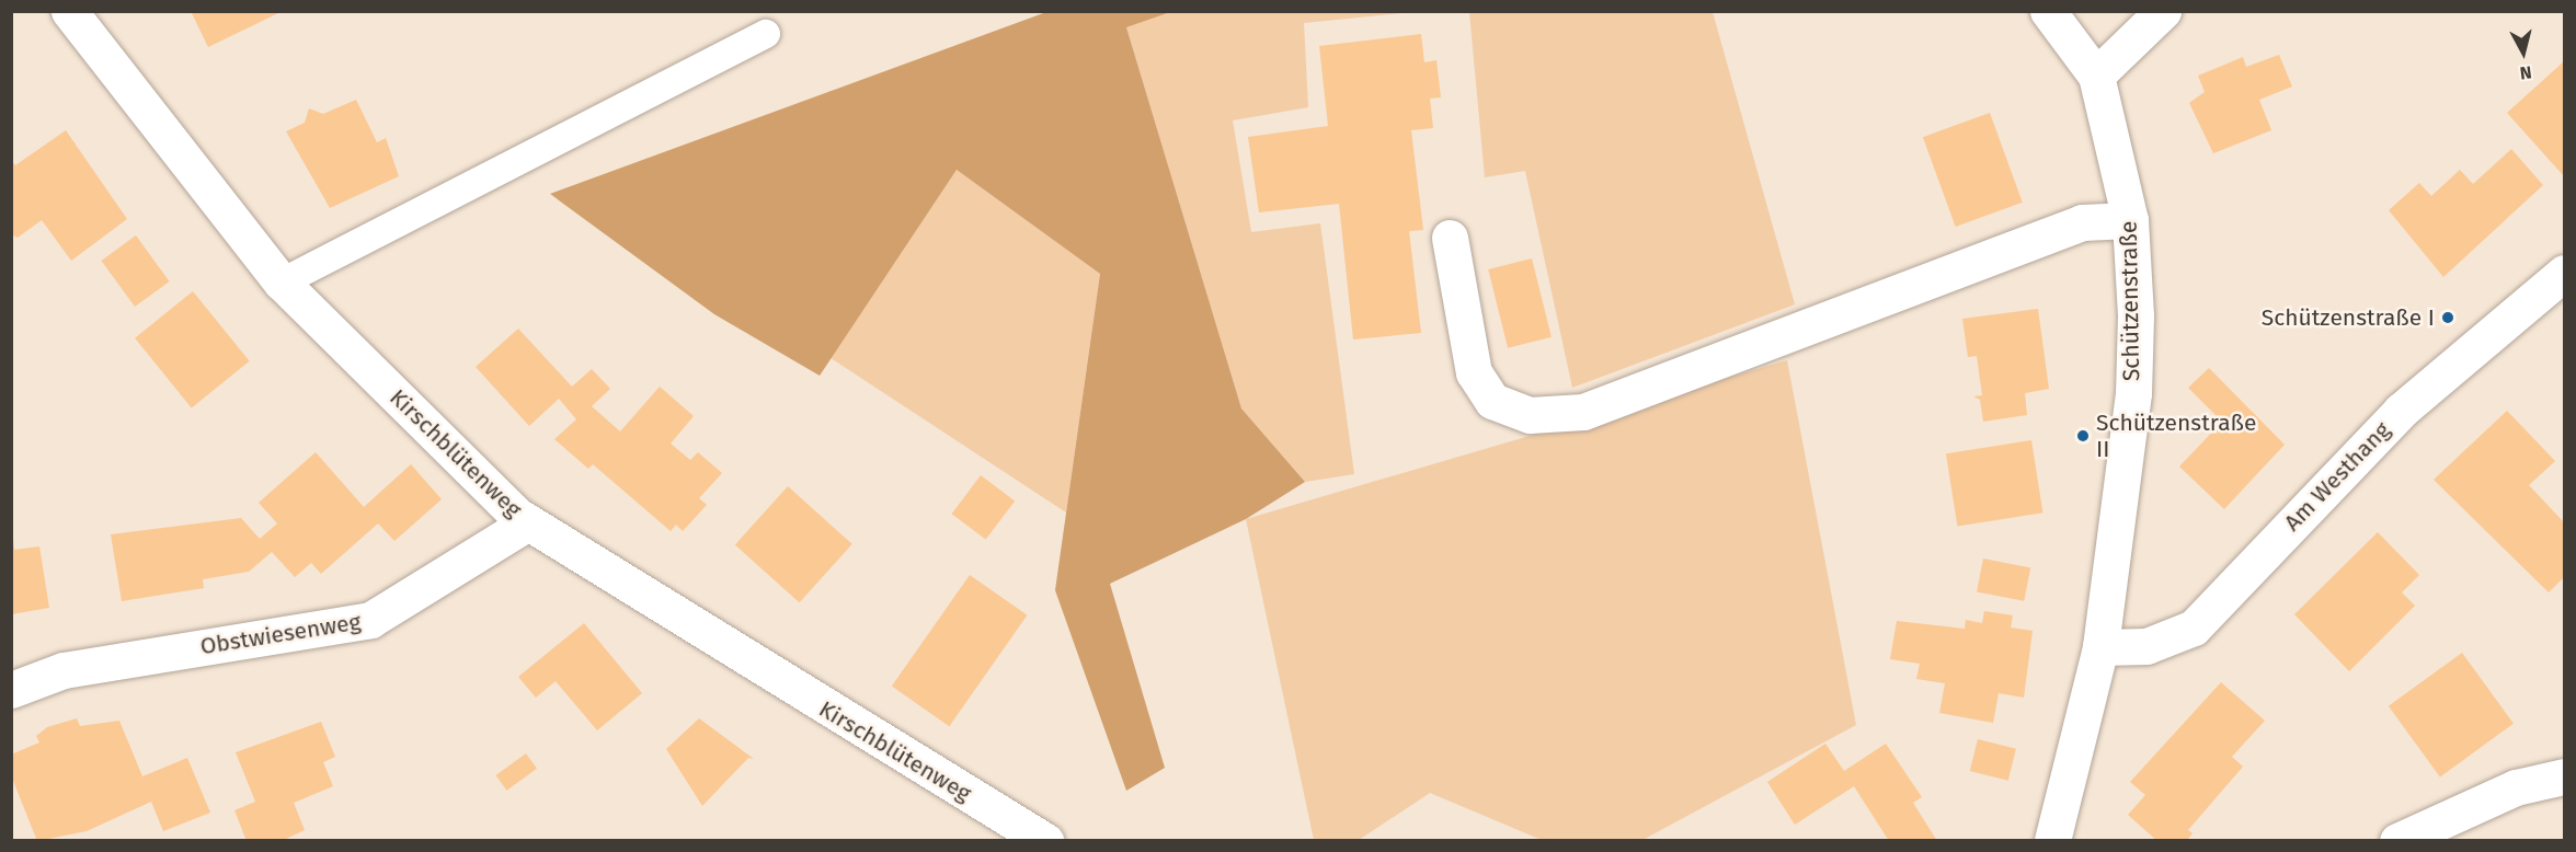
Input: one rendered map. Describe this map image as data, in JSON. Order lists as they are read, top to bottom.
{
  "streets": {
    "street": [
      "Schützenstraße",
      "Kirschblütenweg",
      "Am Westhang",
      "Obstwiesenweg"
    ]
  },
  "crossings": [
    ["Schützenstraße", "Am Westhang"],
    ["Kirschblütenweg", "Obstwiesenweg"]
  ],
  "places": ["Schützenstraße I", "Schützenstraße II"],
  "north": "bottom"
}
